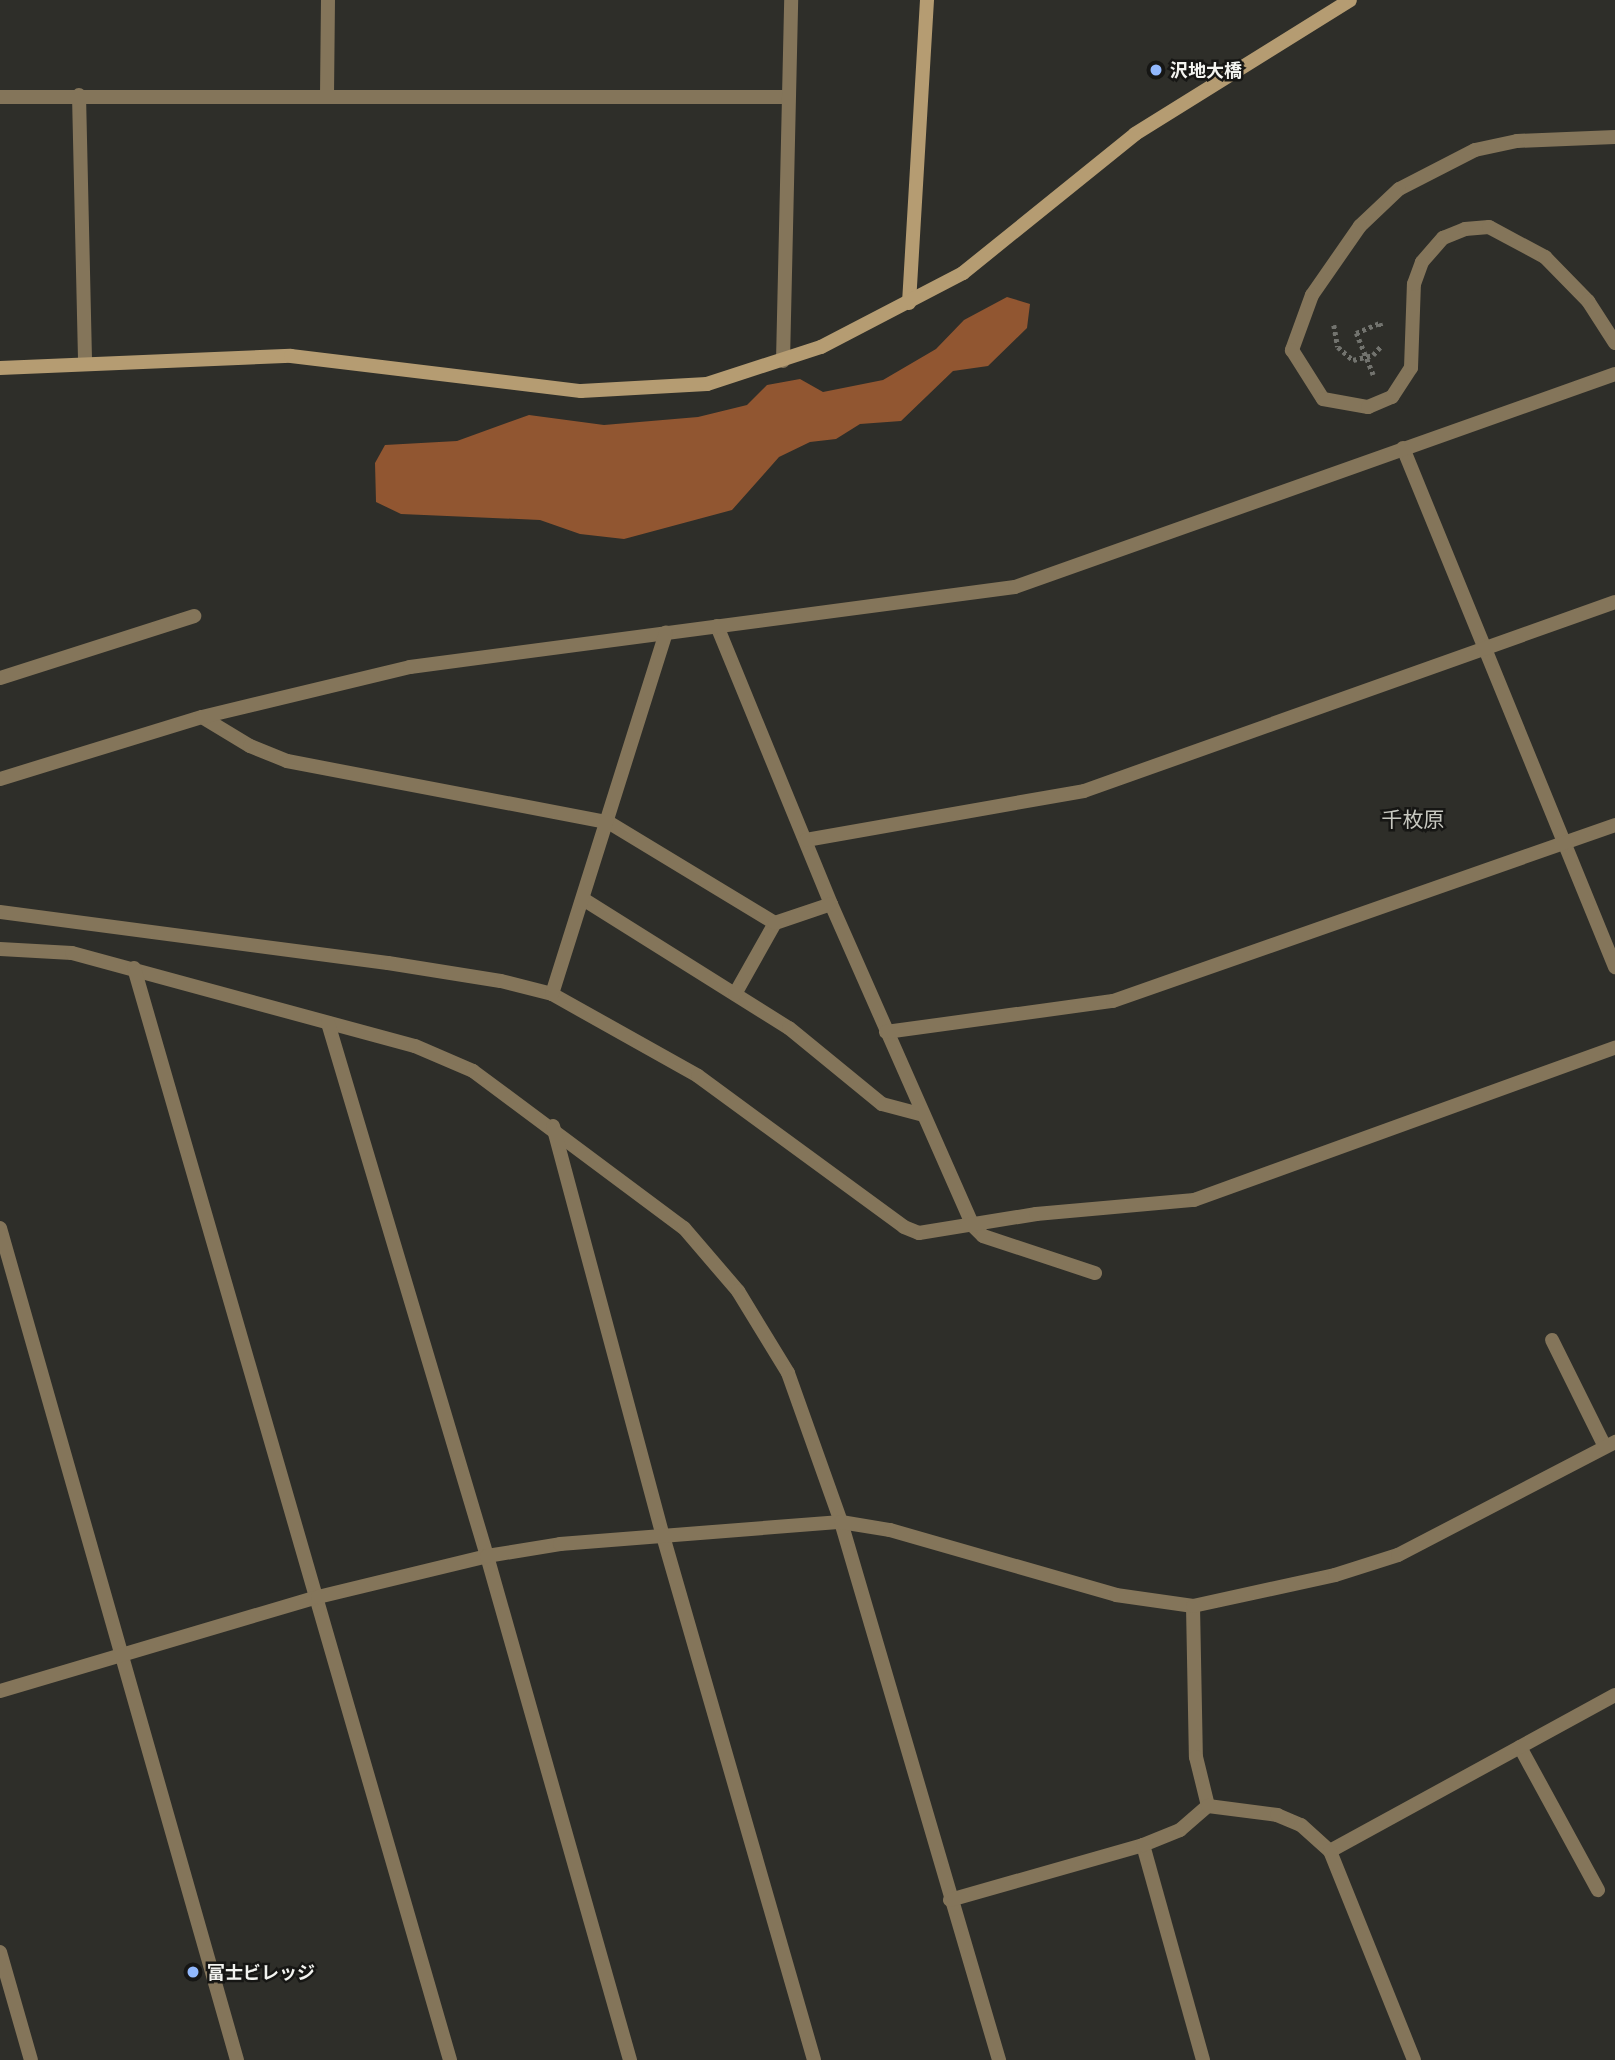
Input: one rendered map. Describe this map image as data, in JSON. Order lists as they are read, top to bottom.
{
  "districts": ["千枚原"],
  "places": ["沢地大橋", "富士ビレッジ"]
}
